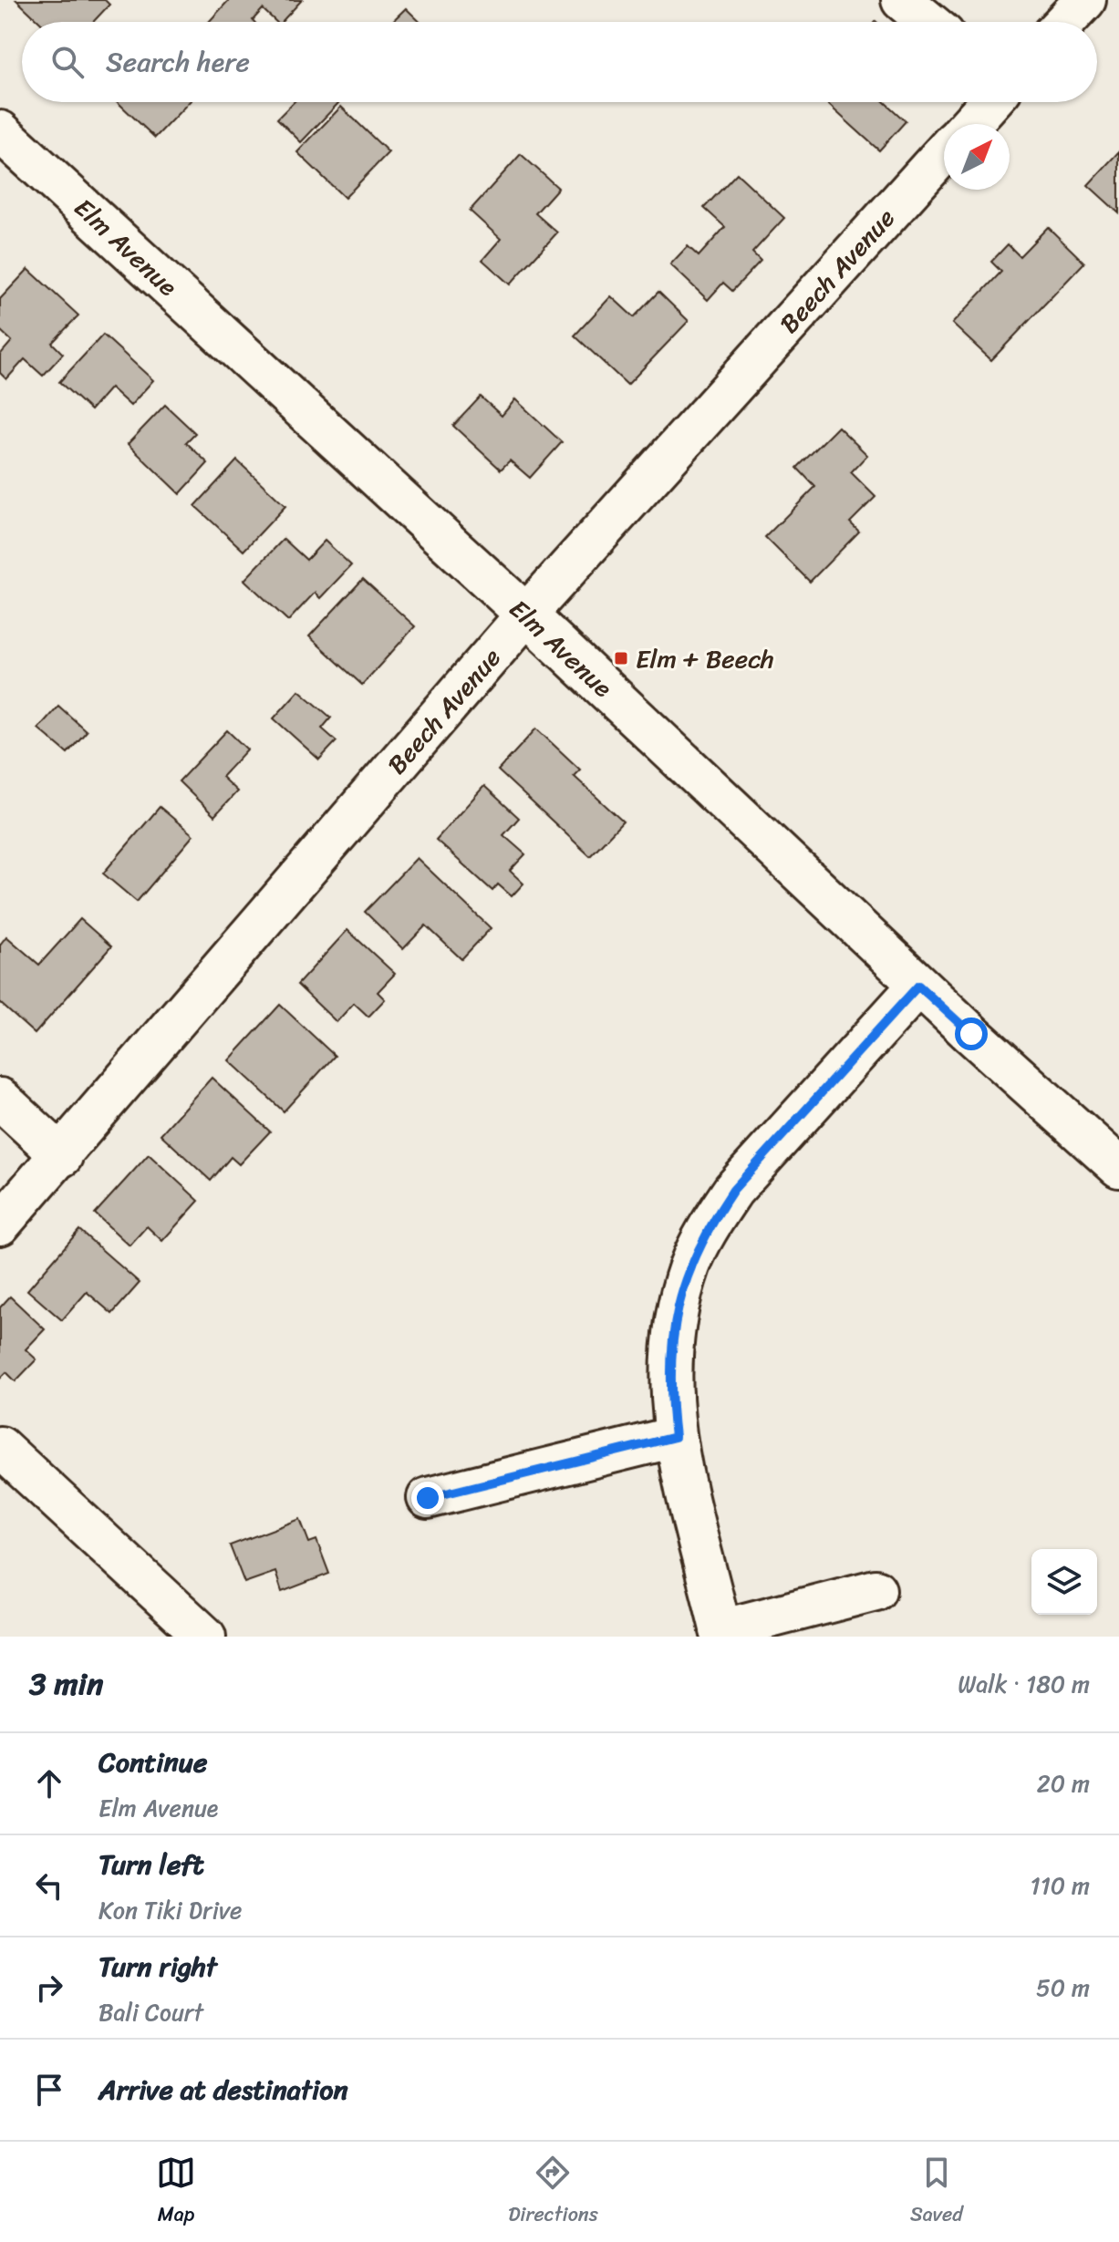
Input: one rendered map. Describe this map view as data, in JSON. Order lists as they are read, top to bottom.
{
  "streets": {
    "street": ["Elm Avenue", "Beech Avenue"]
  },
  "crossings": [
    ["Elm Avenue", "Beech Avenue"]
  ],
  "places": {
    "transit": ["Elm + Beech"]
  },
  "north": "top right",
  "page": {
    "search": "Search here",
    "heading": ["3 min", "Walk · 180 m"],
    "list": [
      ["Continue", "Elm Avenue", "20 m"],
      ["Turn left", "Kon Tiki Drive", "110 m"],
      ["Turn right", "Bali Court", "50 m"],
      "Arrive at destination"
    ],
    "nav": ["Map", "Directions", "Saved"]
  }
}
